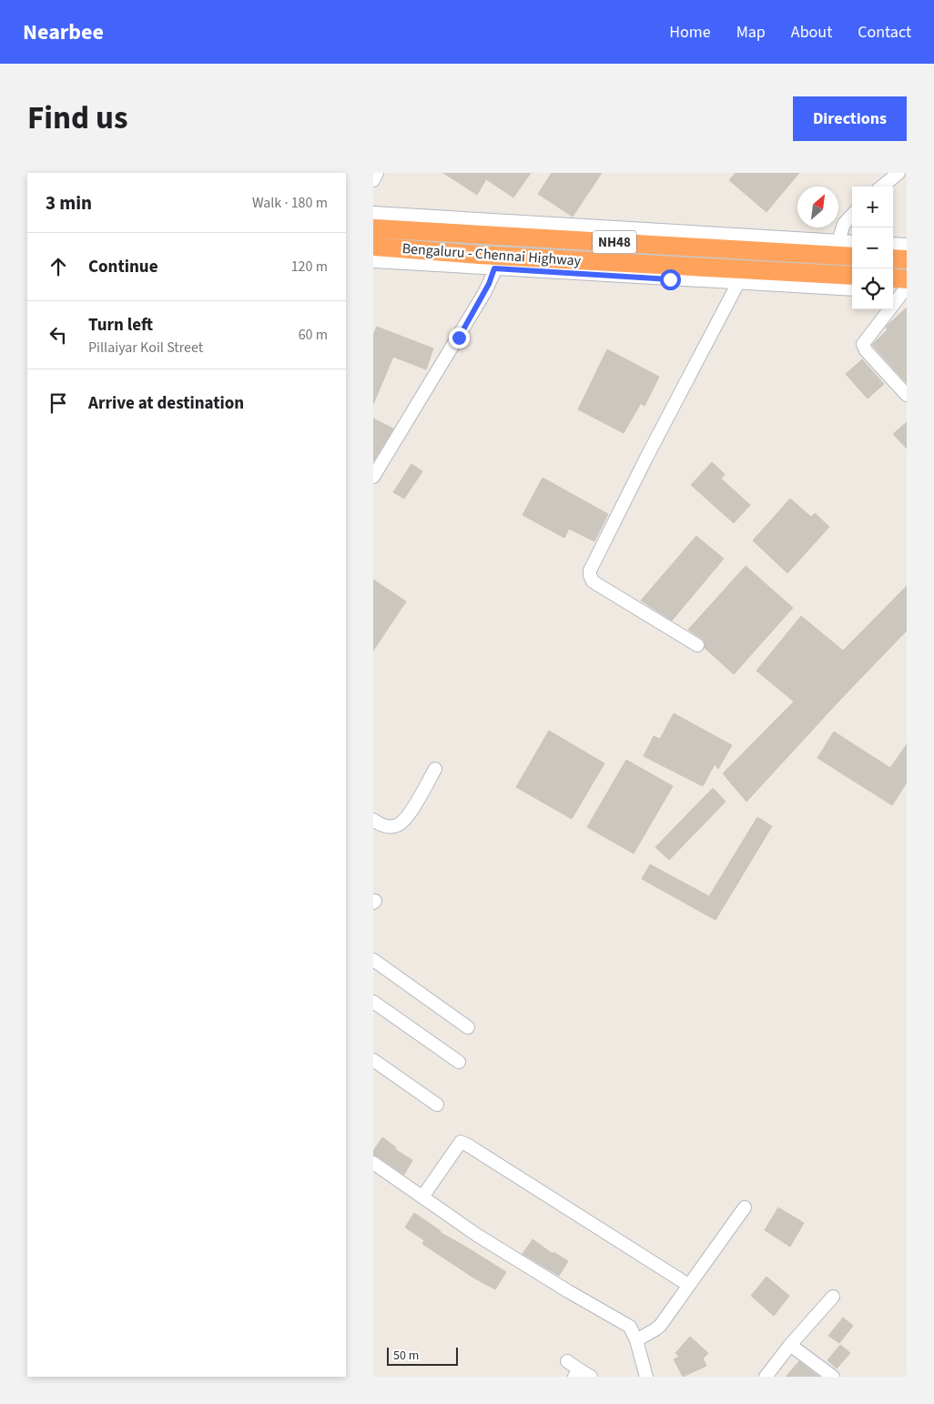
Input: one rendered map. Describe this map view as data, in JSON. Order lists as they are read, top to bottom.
{
  "streets": {
    "highway": ["NH48", "Bengaluru - Chennai Highway"]
  },
  "scale_bar": "50 m",
  "north": "top right",
  "page": {
    "header": "Nearbee",
    "nav": [
      "Home",
      "Map",
      "About",
      "Contact"
    ],
    "title": "Find us",
    "buttons": "Directions",
    "heading": ["3 min", "Walk · 180 m"],
    "map_buttons": ["+", "−"],
    "list": [
      ["Continue", "120 m"],
      ["Turn left", "Pillaiyar Koil Street", "60 m"],
      "Arrive at destination"
    ],
    "scale": "50 m"
  }
}
